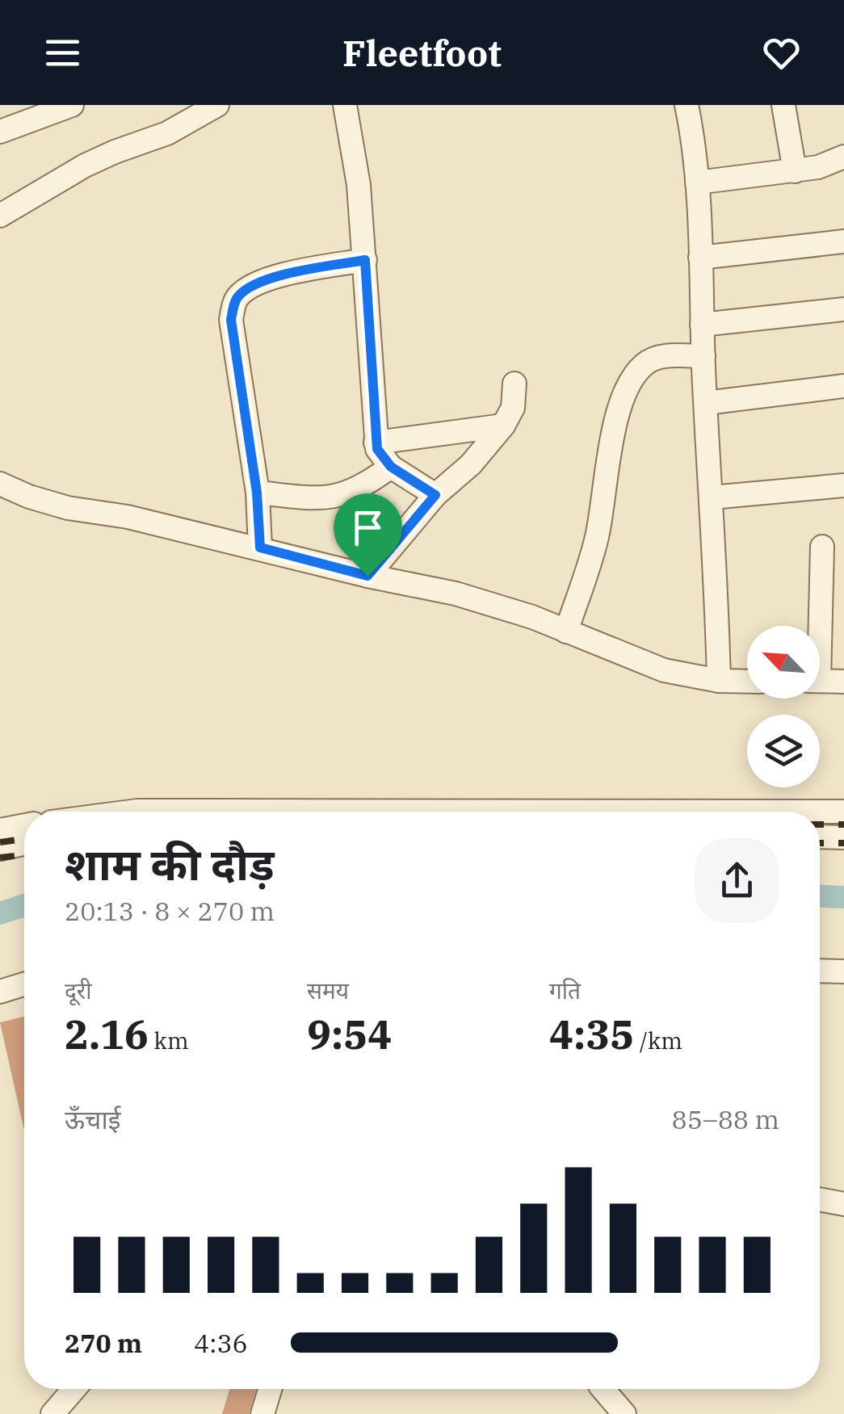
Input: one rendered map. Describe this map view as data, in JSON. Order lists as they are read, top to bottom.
{
  "north": "top left",
  "page": {
    "header": "Fleetfoot",
    "heading": ["शाम की दौड़", "20:13 · 8 × 270 m"],
    "stats": [
      ["दूरी", "2.16 km"],
      ["समय", "9:54"],
      ["गति", "4:35 /km"]
    ],
    "chart": ["ऊँचाई", "85–88 m"],
    "list": [
      {
        "name": "270 m",
        "note": "4:36"
      }
    ]
  }
}
